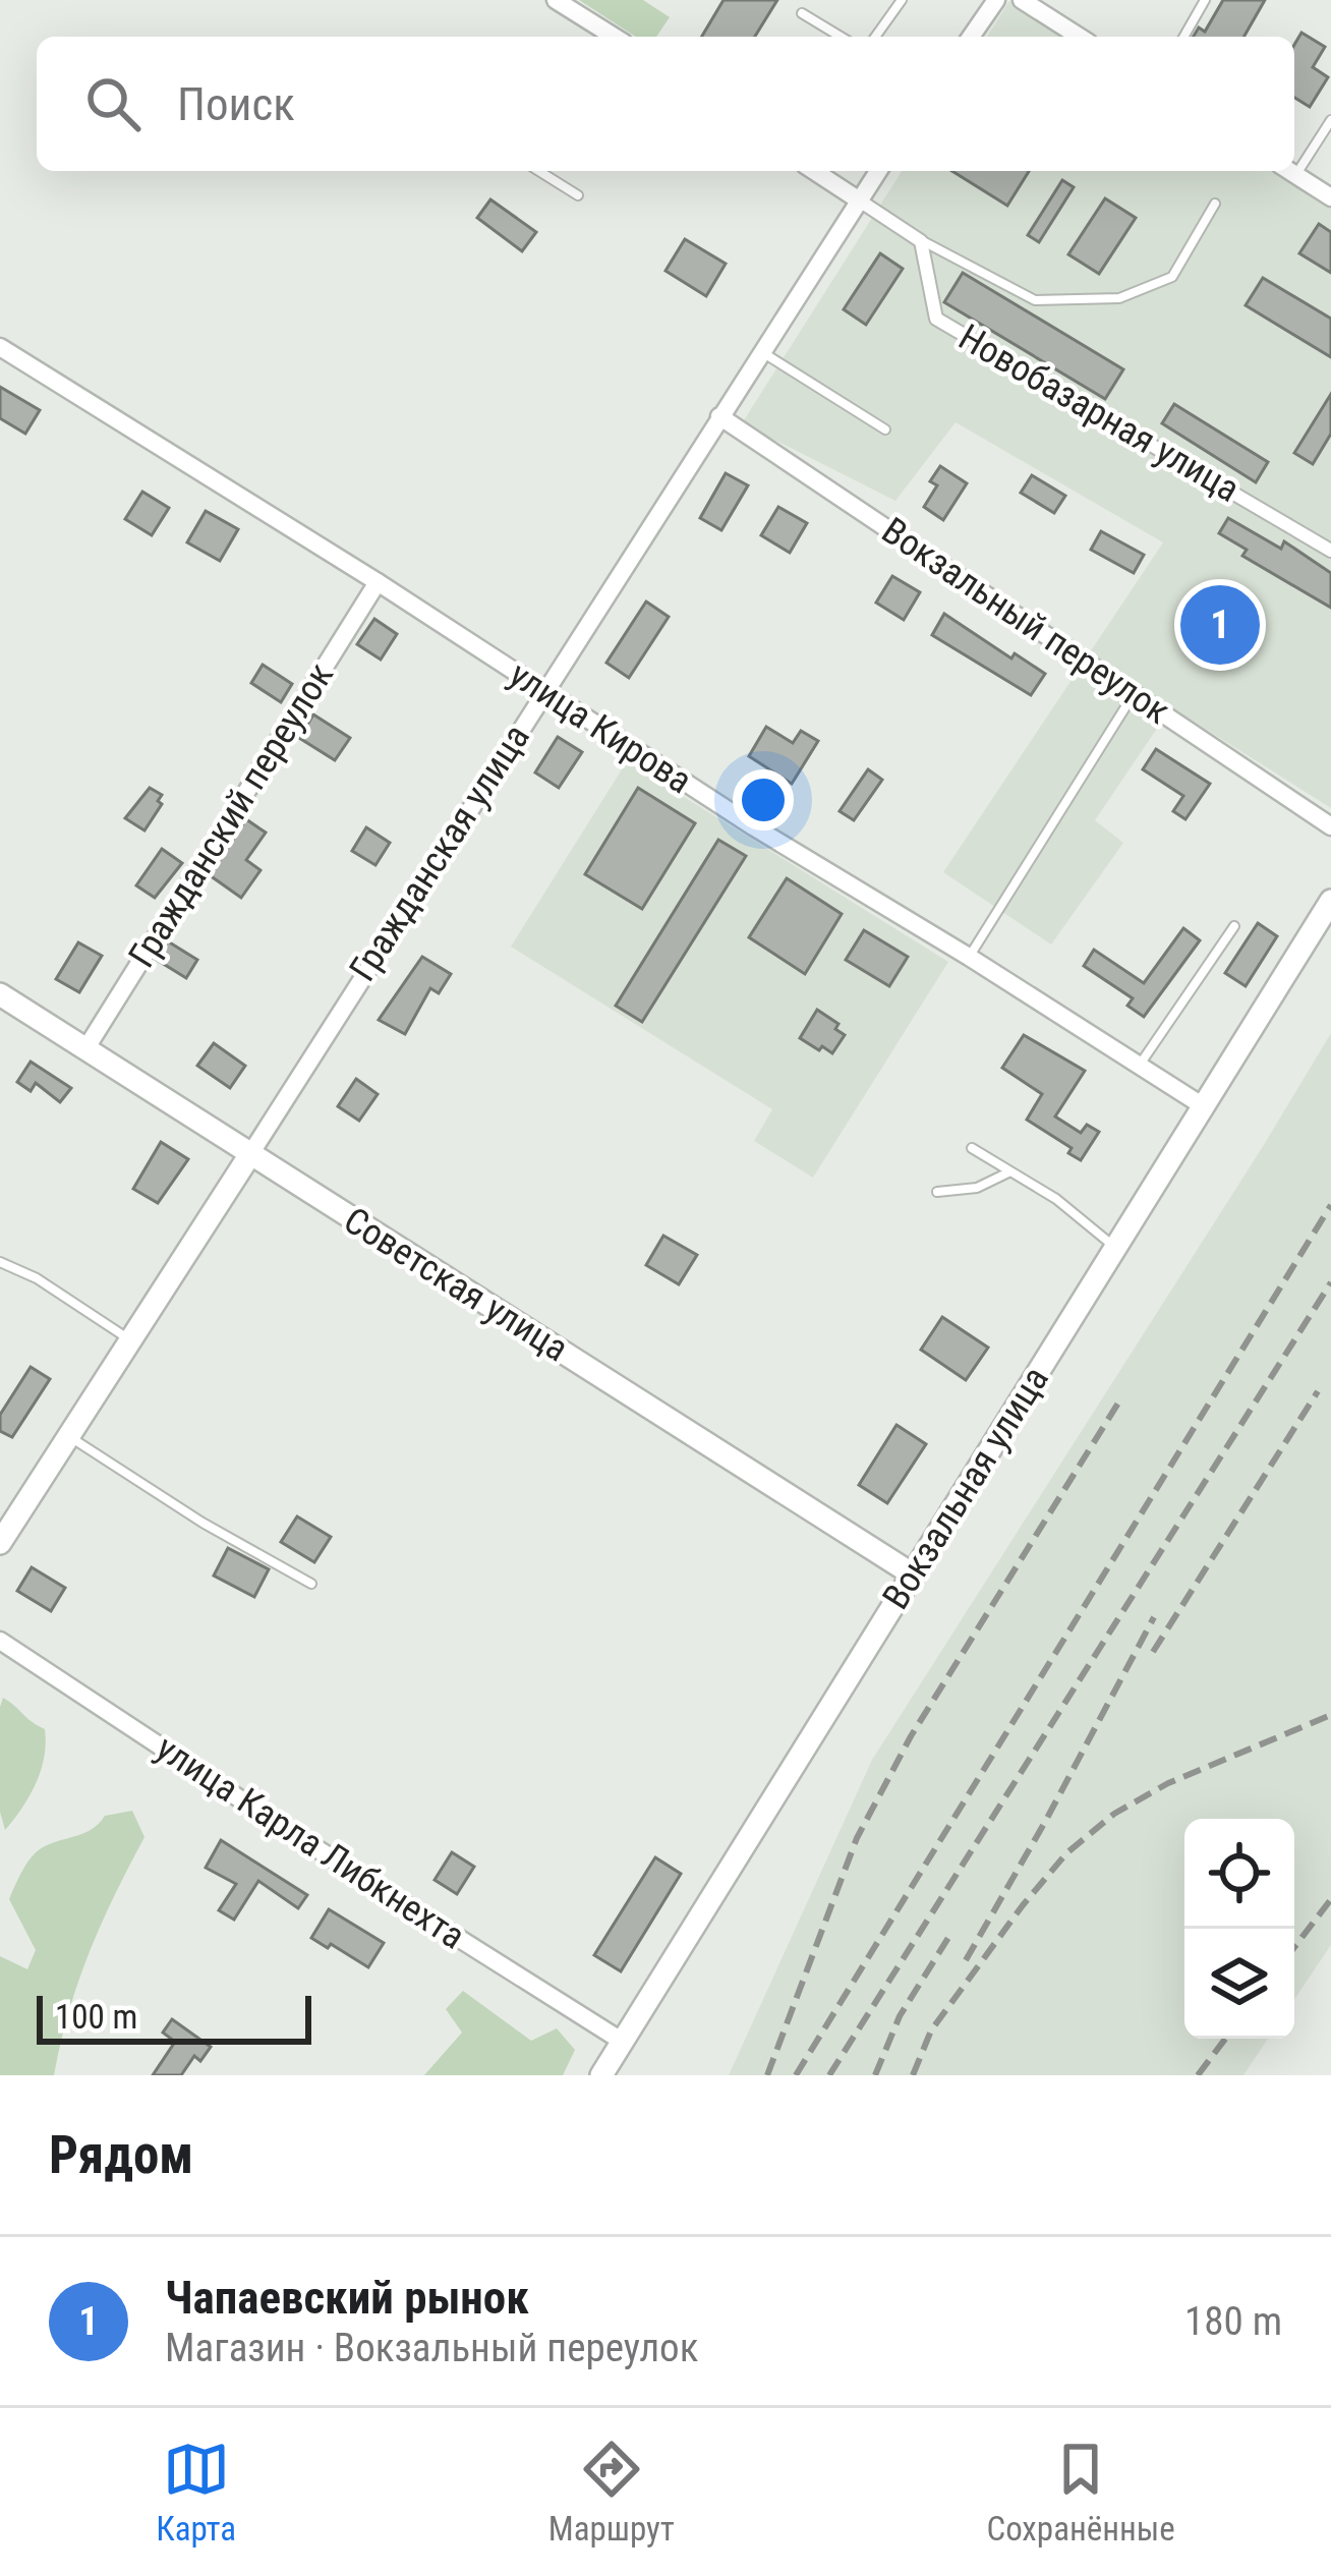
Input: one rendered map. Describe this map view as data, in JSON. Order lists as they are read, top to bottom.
{
  "streets": {
    "street": [
      "Новобазарная улица",
      "Вокзальный переулок",
      "улица Кирова",
      "Гражданский переулок",
      "Гражданская улица",
      "Советская улица",
      "Вокзальная улица",
      "улица Карла Либкнехта"
    ]
  },
  "crossings": [
    ["Вокзальный переулок", "Гражданская улица"],
    ["улица Кирова", "Гражданский переулок"],
    ["улица Кирова", "Гражданская улица"],
    ["улица Кирова", "Вокзальная улица"],
    ["Гражданский переулок", "Советская улица"],
    ["Гражданская улица", "Советская улица"],
    ["Советская улица", "Вокзальная улица"],
    ["Вокзальная улица", "улица Карла Либкнехта"]
  ],
  "scale_bar": "100 m",
  "page": {
    "search": "Поиск",
    "pins": "1",
    "scale": "100 m",
    "heading": "Рядом",
    "list": [
      {
        "mark": "1",
        "name": "Чапаевский рынок",
        "note": "Магазин · Вокзальный переулок",
        "value": "180 m"
      }
    ],
    "nav": ["Карта", "Маршрут", "Сохранённые"]
  }
}
